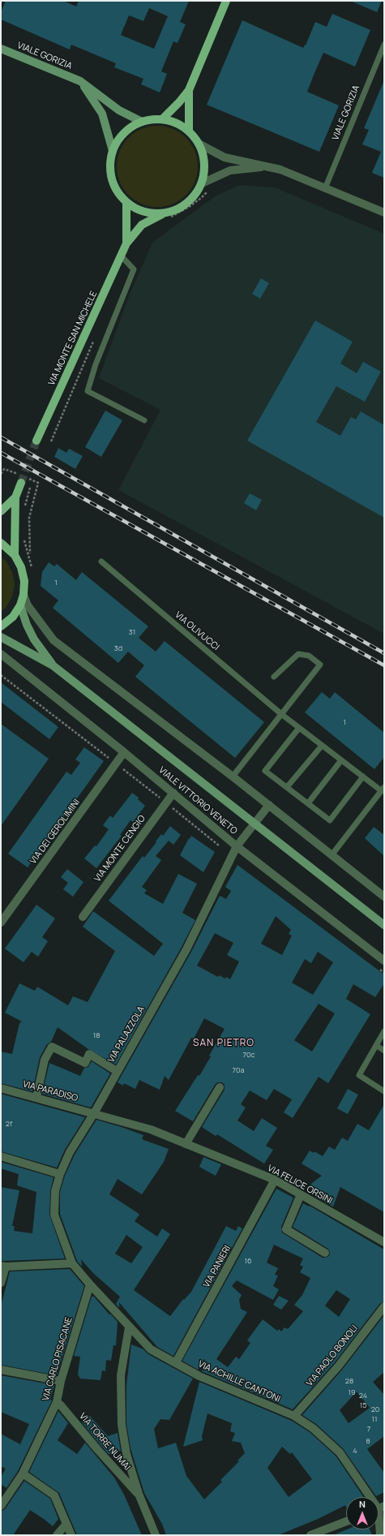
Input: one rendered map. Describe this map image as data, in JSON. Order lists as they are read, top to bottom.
{
  "streets": {
    "main road": ["VIALE GORIZIA", "VIA MONTE SAN MICHELE", "VIALE VITTORIO VENETO"],
    "street": [
      "VIA DEI GEROLIMINI",
      "VIA MONTE CENGIO",
      "VIA PALAZZOLA",
      "VIA PARADISO",
      "VIA FELICE ORSINI",
      "VIA PANIERI",
      "VIA PAOLO BONOLI",
      "VIA CARLO PISACANE",
      "VIA ACHILLE CANTONI",
      "VIA TORRE NUMAI"
    ],
    "lane": ["VIA OLIVUCCI"]
  },
  "crossings": [
    ["VIALE GORIZIA", "VIA MONTE SAN MICHELE"],
    ["VIALE VITTORIO VENETO", "VIA DEI GEROLIMINI"],
    ["VIALE VITTORIO VENETO", "VIA MONTE CENGIO"],
    ["VIALE VITTORIO VENETO", "VIA PALAZZOLA"],
    ["VIA PALAZZOLA", "VIA PARADISO"],
    ["VIA PALAZZOLA", "VIA FELICE ORSINI"],
    ["VIA PALAZZOLA", "VIA ACHILLE CANTONI"],
    ["VIA PARADISO", "VIA FELICE ORSINI"],
    ["VIA FELICE ORSINI", "VIA PANIERI"],
    ["VIA PANIERI", "VIA ACHILLE CANTONI"],
    ["VIA PAOLO BONOLI", "VIA ACHILLE CANTONI"],
    ["VIA CARLO PISACANE", "VIA ACHILLE CANTONI"],
    ["VIA CARLO PISACANE", "VIA TORRE NUMAI"]
  ],
  "districts": ["SAN PIETRO"],
  "house_numbers": [
    "1",
    "31",
    "3d",
    "1",
    "18",
    "70c",
    "70a",
    "2f",
    "16",
    "28",
    "19",
    "24",
    "15",
    "20",
    "11",
    "7",
    "8",
    "4"
  ],
  "north": "top"
}
